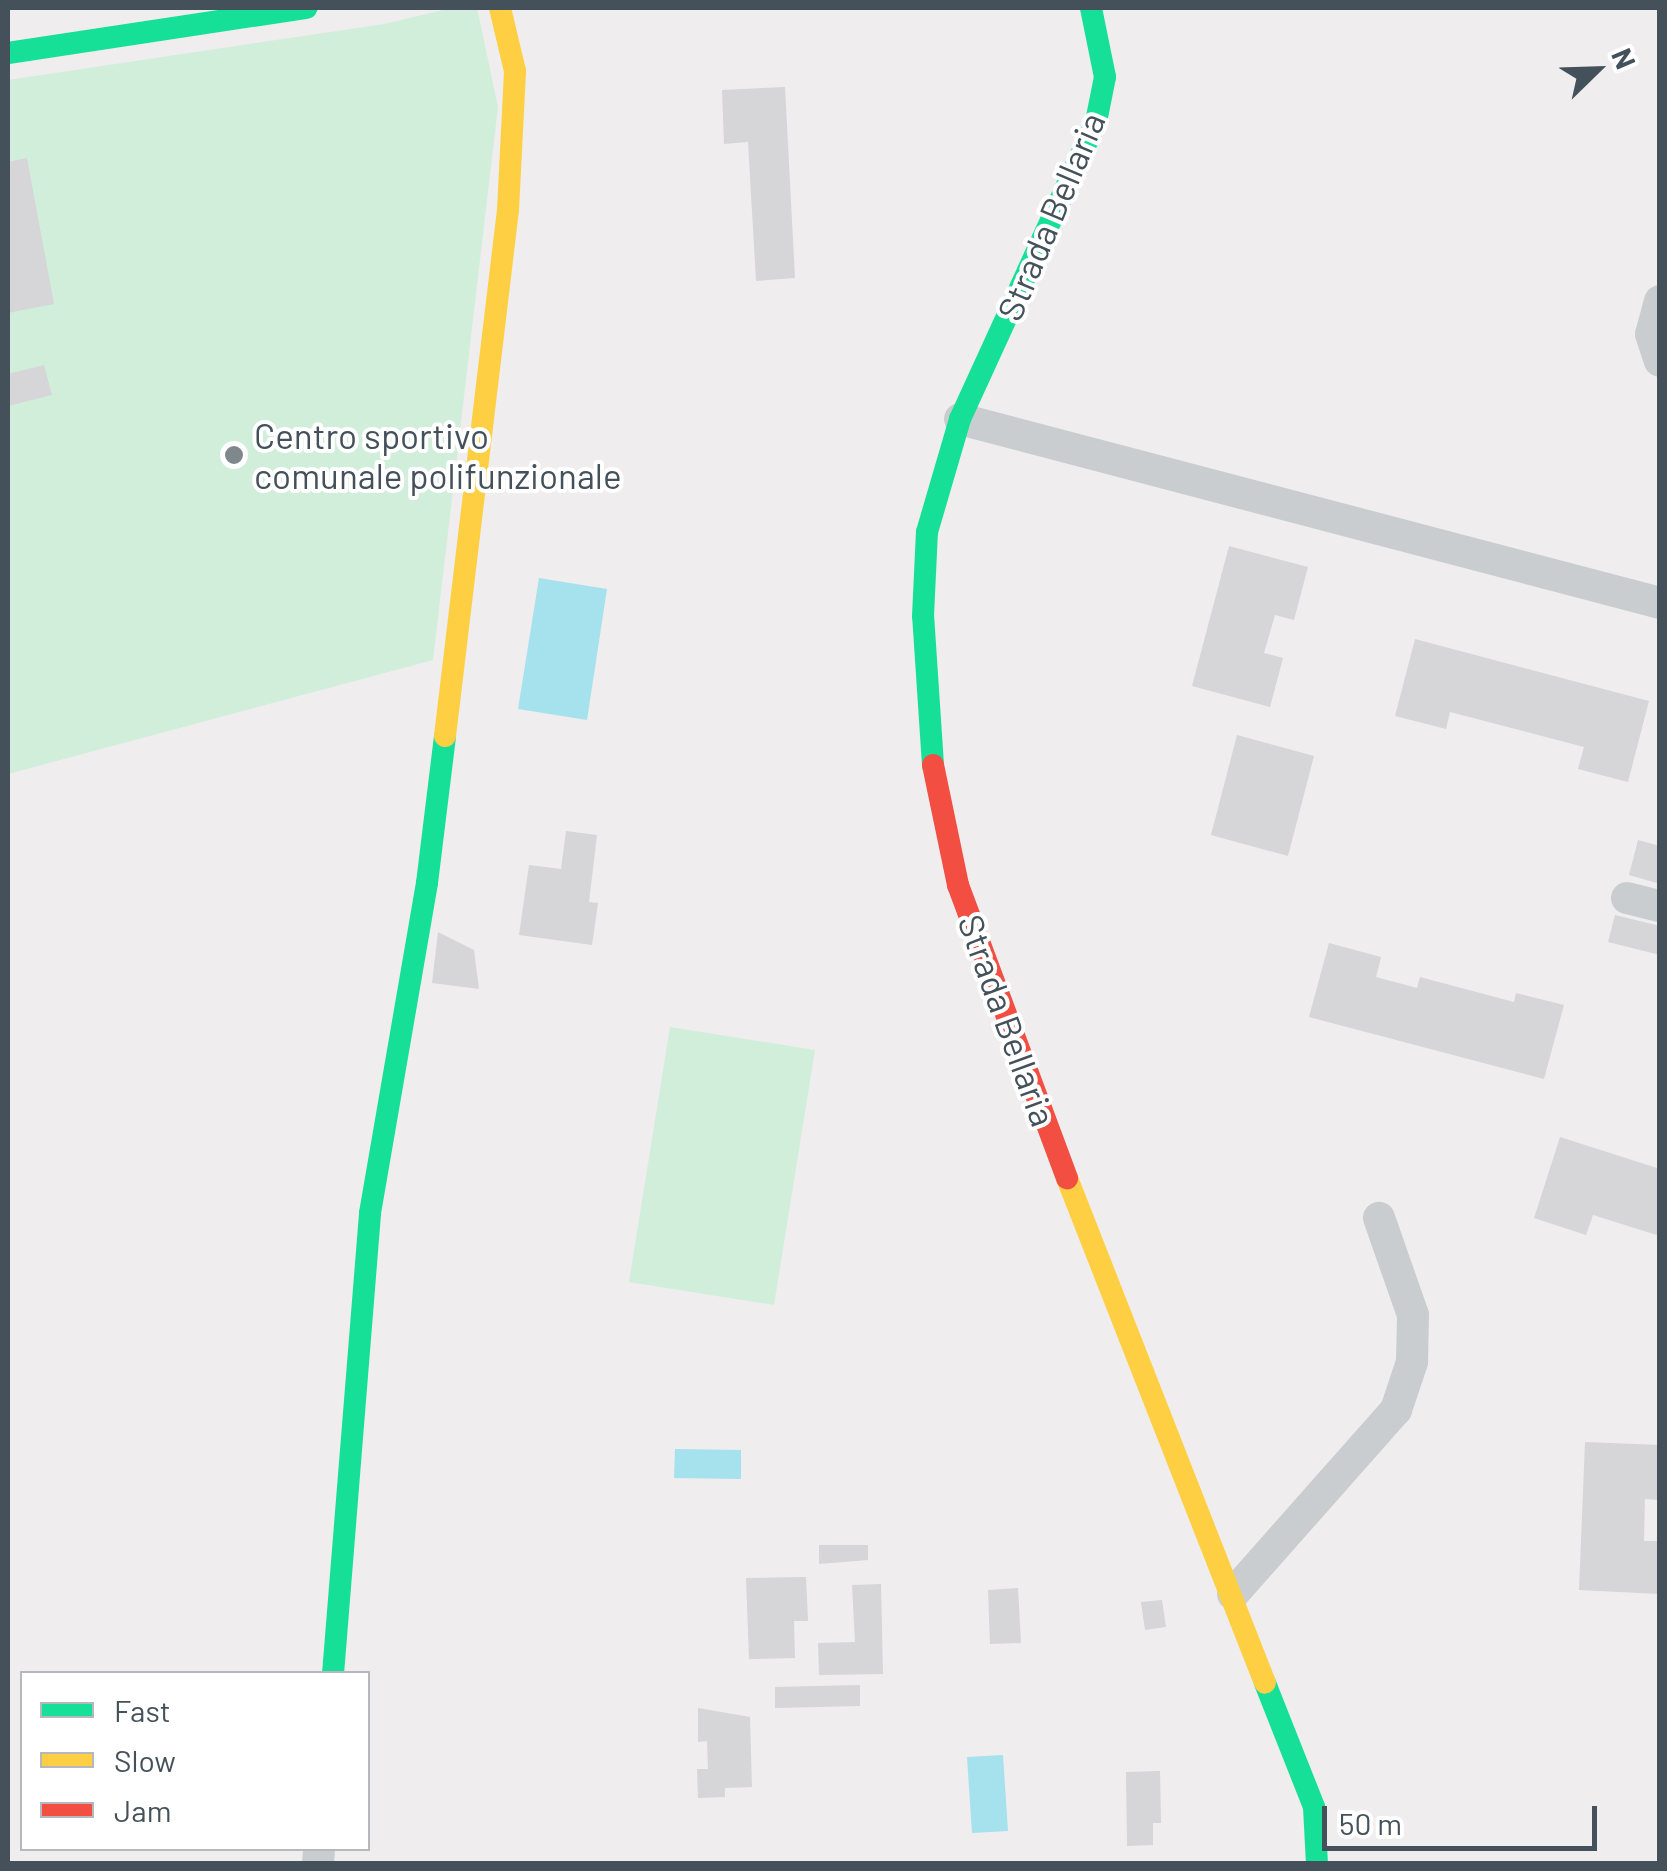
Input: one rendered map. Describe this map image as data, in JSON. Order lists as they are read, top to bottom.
{
  "streets": {
    "street": ["Strada Bellaria"]
  },
  "places": ["Centro sportivo comunale polifunzionale"],
  "legend": ["Fast", "Slow", "Jam"],
  "scale_bar": "50 m",
  "north": "top right"
}
